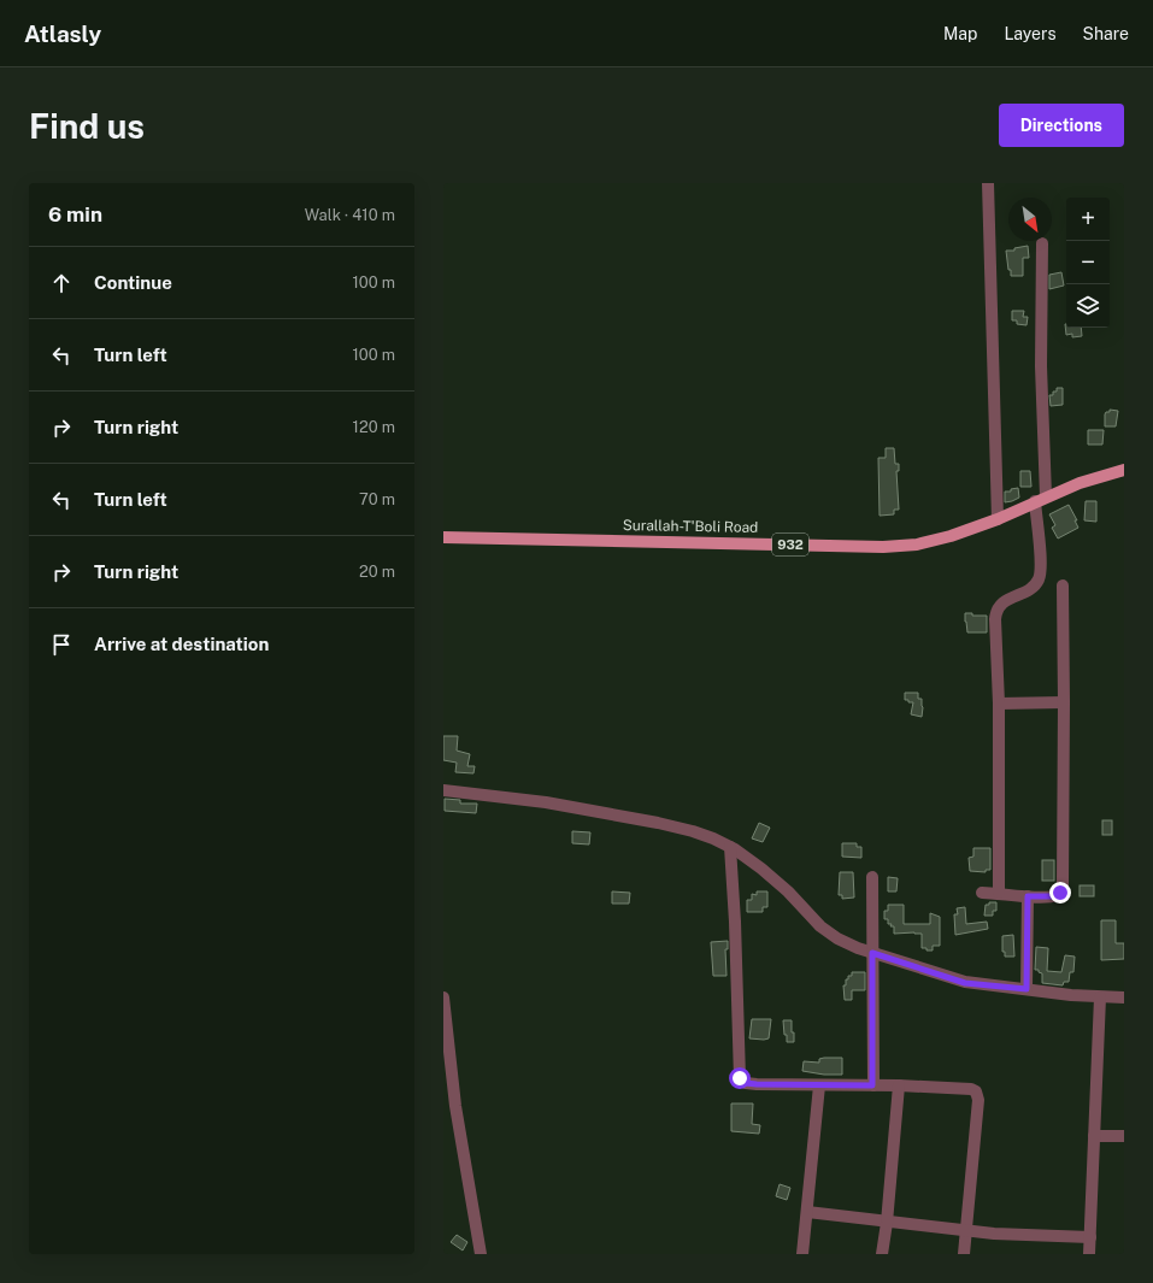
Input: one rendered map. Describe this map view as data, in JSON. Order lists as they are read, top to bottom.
{
  "streets": {
    "main road": ["Surallah-T'Boli Road", "932"]
  },
  "north": "bottom right",
  "page": {
    "header": "Atlasly",
    "nav": ["Map", "Layers", "Share"],
    "buttons": "Directions",
    "title": "Find us",
    "heading": ["6 min", "Walk · 410 m"],
    "map_buttons": ["+", "−"],
    "list": [
      ["Continue", "100 m"],
      ["Turn left", "100 m"],
      ["Turn right", "120 m"],
      ["Turn left", "70 m"],
      ["Turn right", "20 m"],
      "Arrive at destination"
    ]
  }
}
